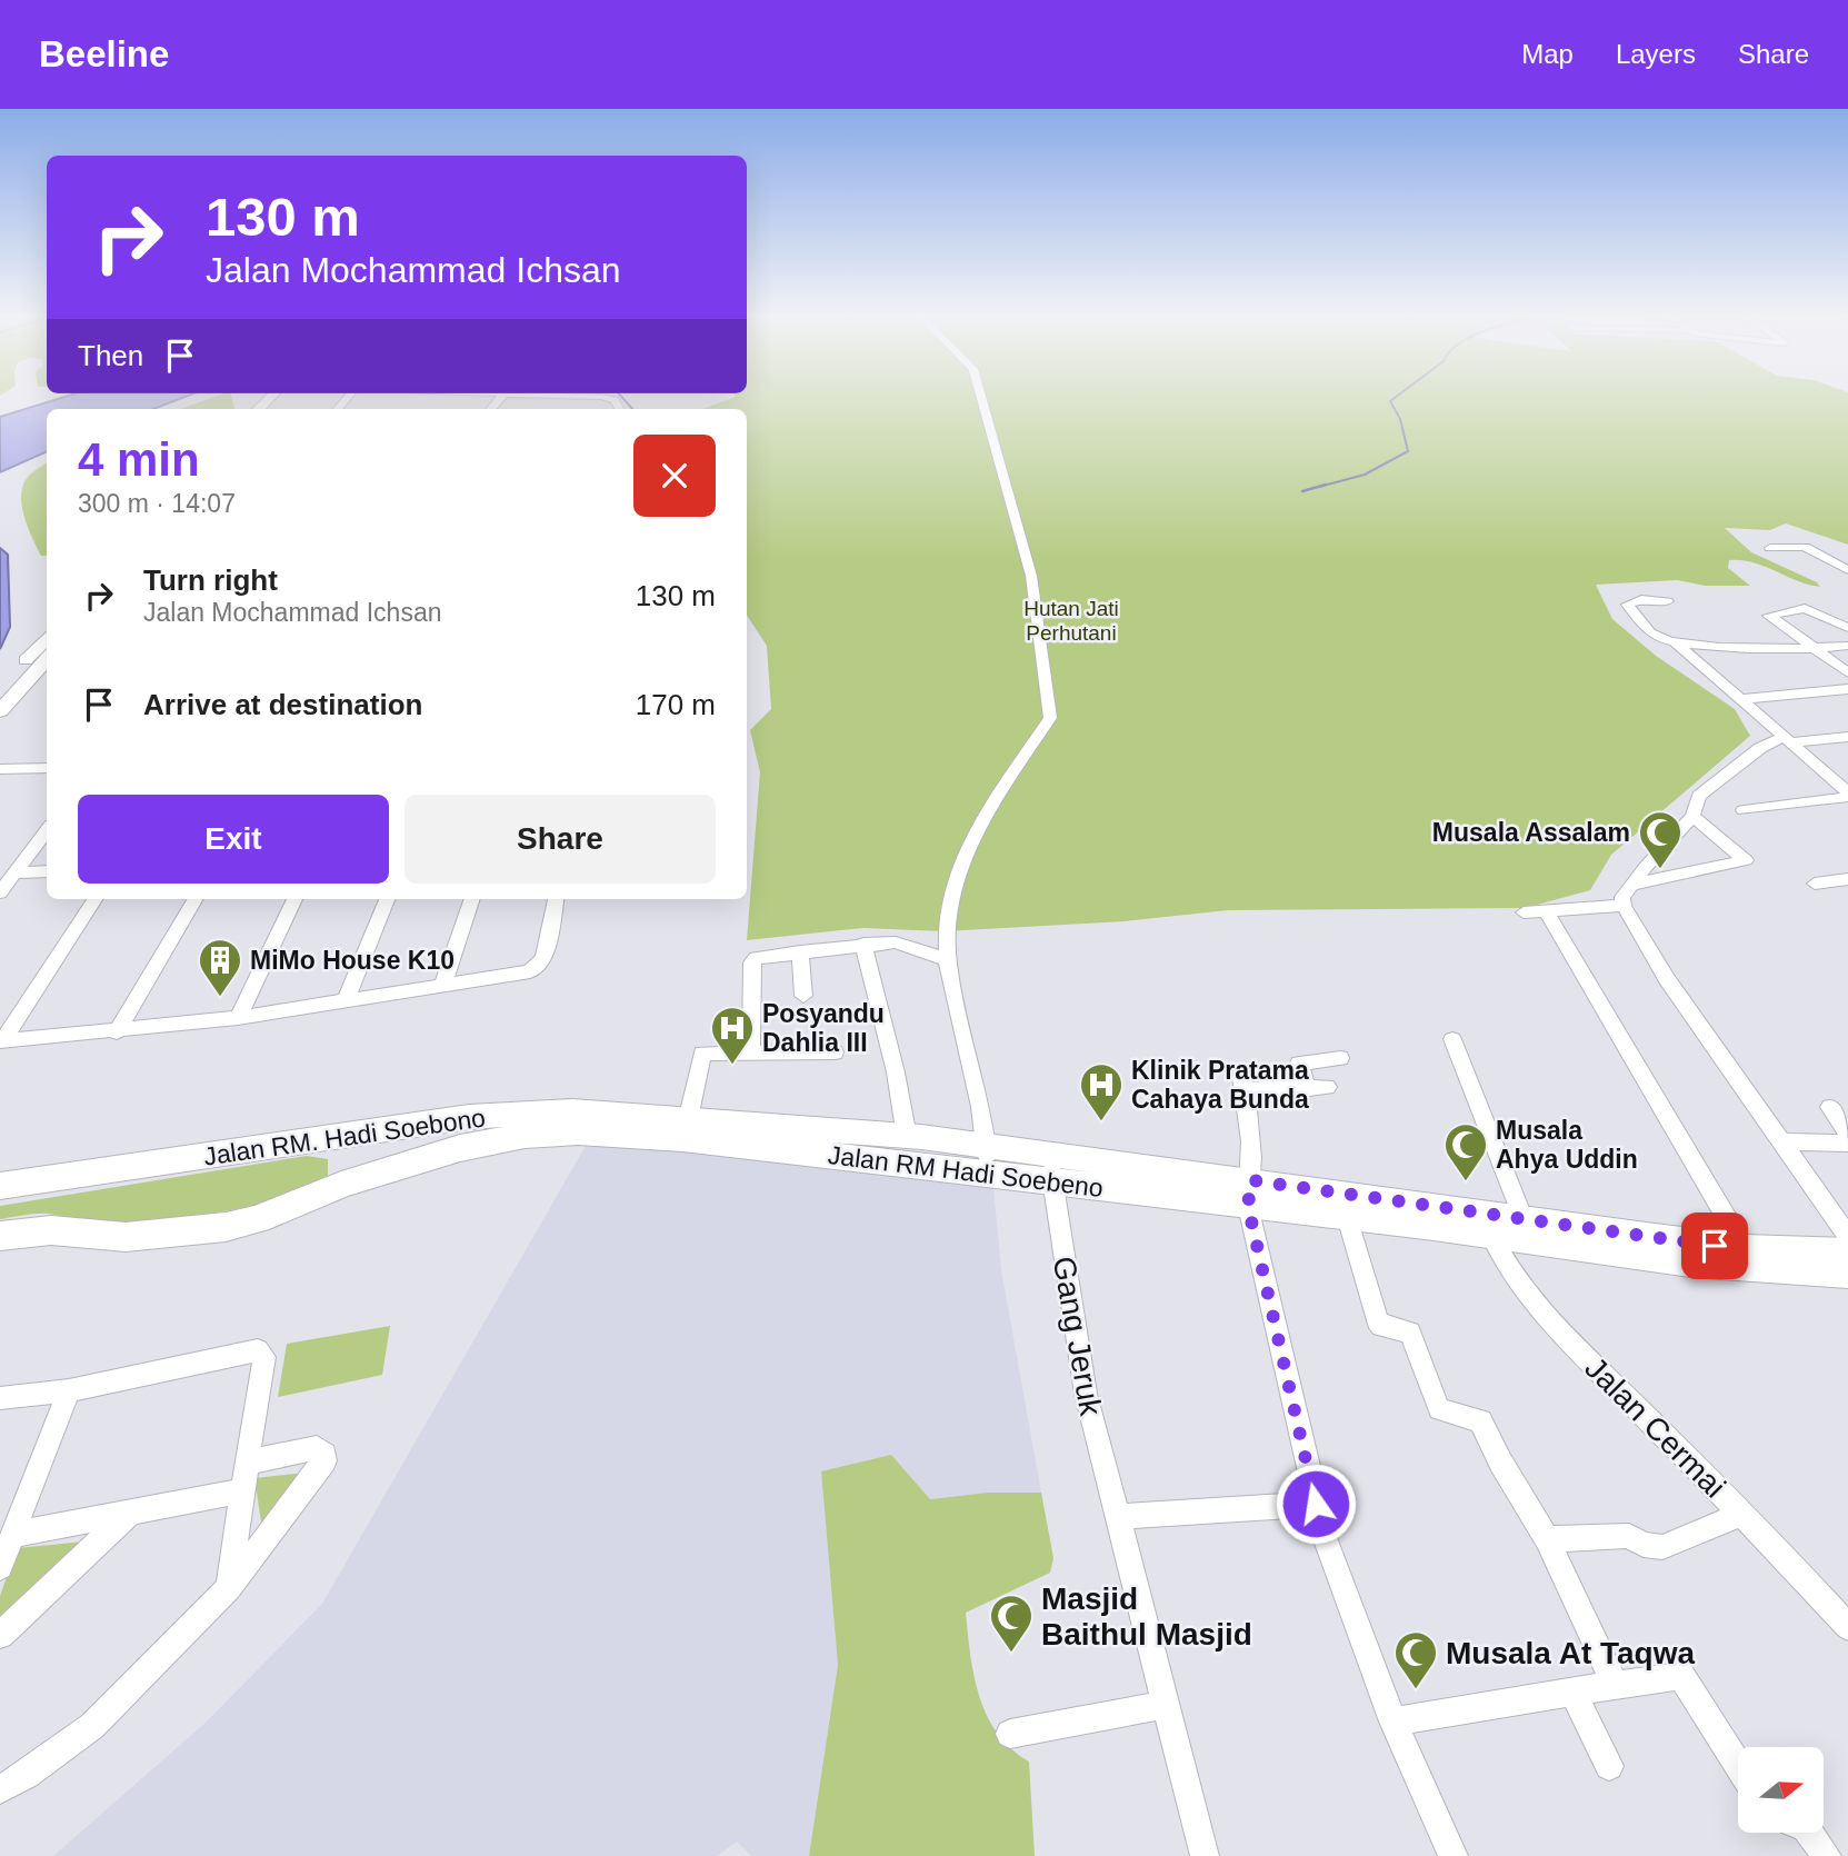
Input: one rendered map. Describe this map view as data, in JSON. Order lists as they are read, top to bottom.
{
  "streets": {
    "main road": ["Jalan RM. Hadi Soebono", "Jalan RM Hadi Soebeno"],
    "street": ["Gang Jeruk", "Jalan Cermai"]
  },
  "crossings": [
    ["Jalan RM. Hadi Soebono", "Jalan RM Hadi Soebeno"],
    ["Jalan RM Hadi Soebeno", "Gang Jeruk"]
  ],
  "parks": ["Hutan Jati Perhutani"],
  "places": {
    "mosque": [
      "Musala Assalam",
      "Musala Ahya Uddin",
      "Masjid Baithul Masjid",
      "Musala At Taqwa"
    ],
    "building": ["MiMo House K10"],
    "hospital": ["Posyandu Dahlia III", "Klinik Pratama Cahaya Bunda"]
  },
  "north": "right",
  "page": {
    "header": "Beeline",
    "nav": ["Map", "Layers", "Share"],
    "turn": ["130 m", "Jalan Mochammad Ichsan"],
    "then": "Then",
    "heading": ["4 min", "300 m · 14:07"],
    "list": [
      {
        "name": "Turn right",
        "note": "Jalan Mochammad Ichsan",
        "value": "130 m"
      },
      {
        "name": "Arrive at destination",
        "value": "170 m"
      }
    ],
    "buttons": ["Exit", "Share"]
  }
}
